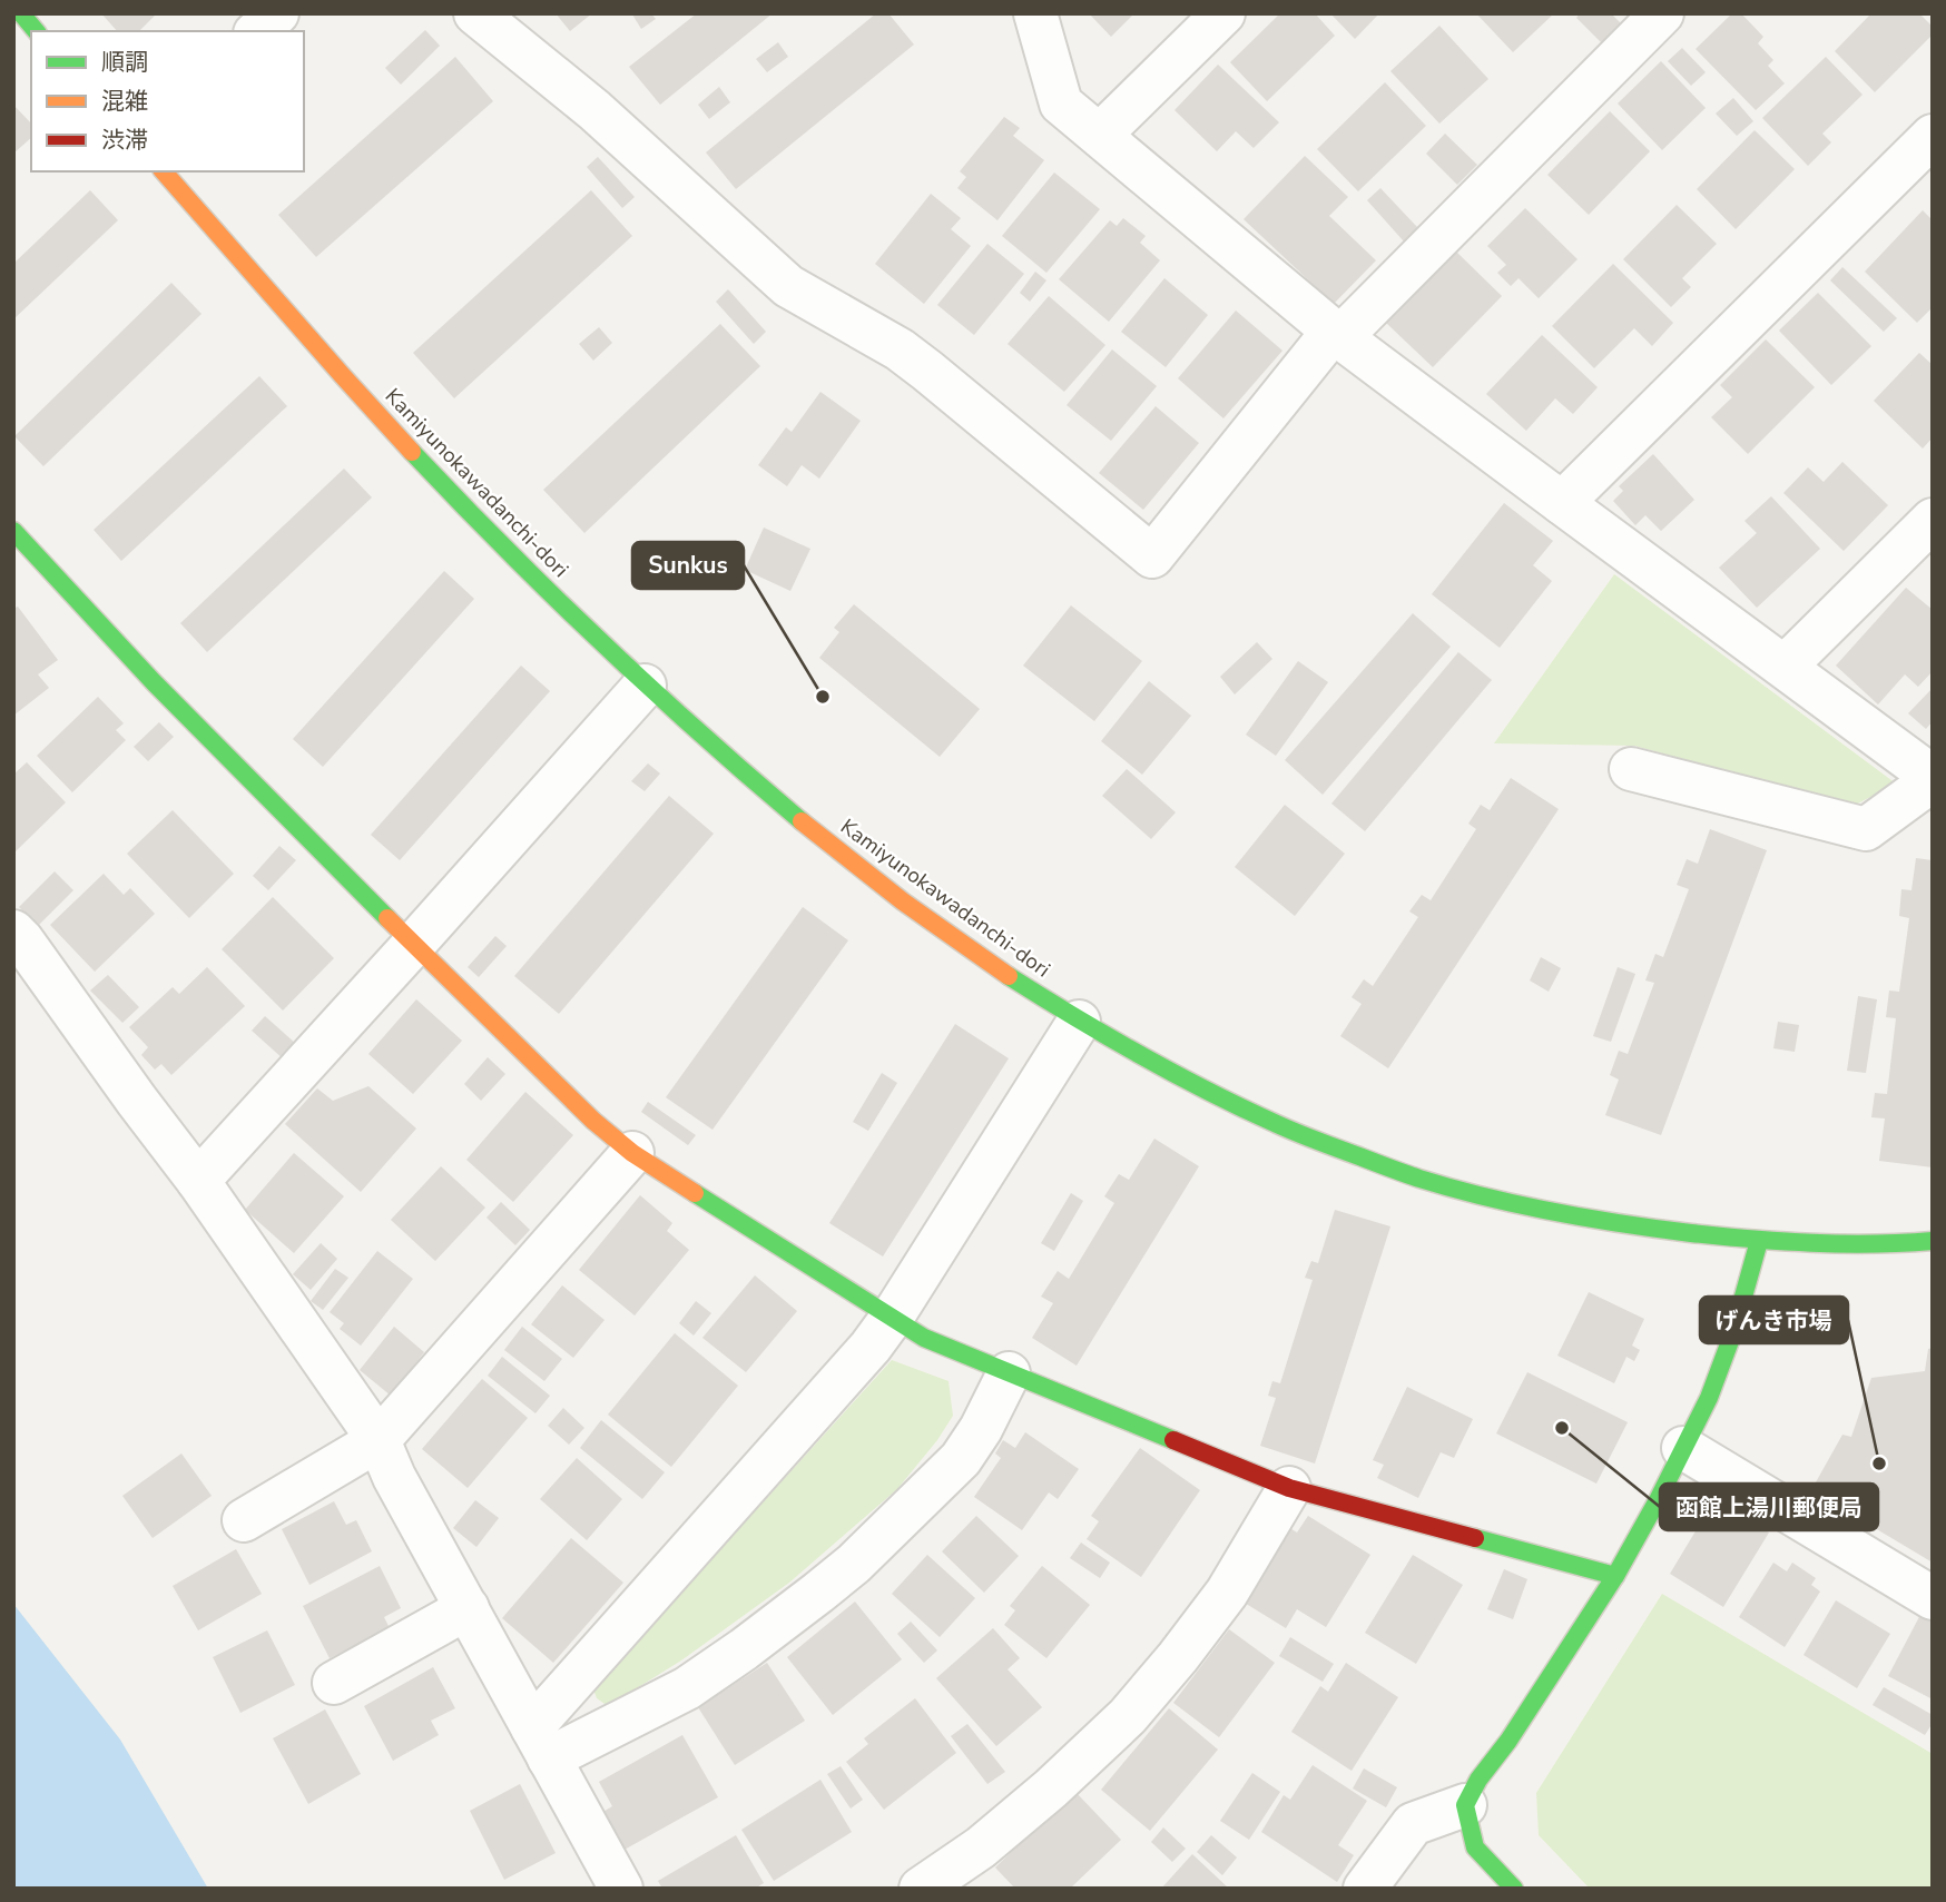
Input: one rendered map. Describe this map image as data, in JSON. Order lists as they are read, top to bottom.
{
  "streets": {
    "street": ["Kamiyunokawadanchi-dori"]
  },
  "places": ["Sunkus", "函館上湯川郵便局", "げんき市場"],
  "legend": ["順調", "混雑", "渋滞"]
}
